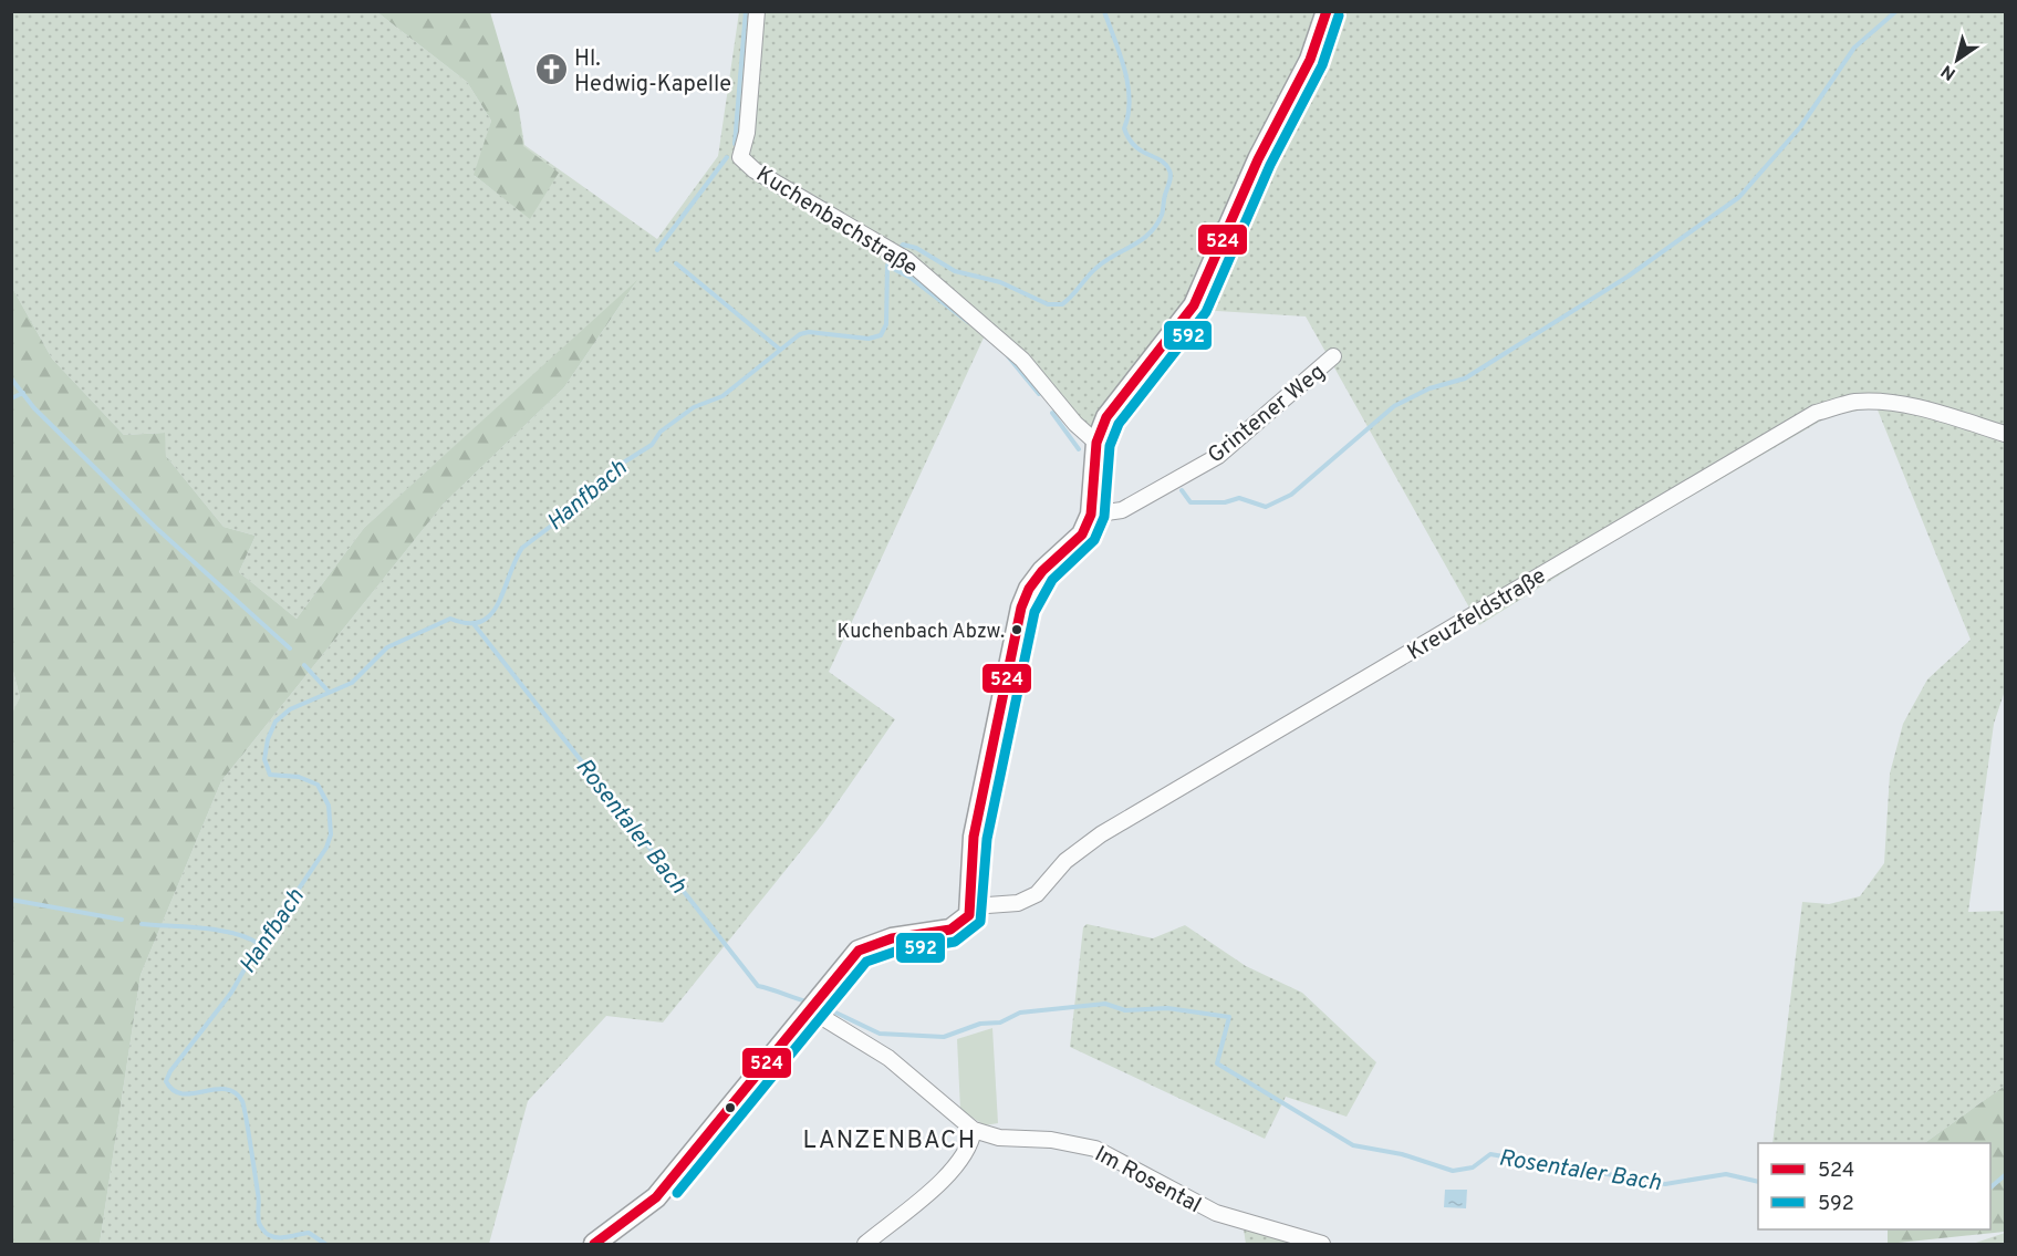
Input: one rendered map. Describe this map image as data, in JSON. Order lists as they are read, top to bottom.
{
  "streets": {
    "street": [
      "Kuchenbachstraße",
      "Grintener Weg",
      "Kreuzfeldstraße",
      "Im Rosental"
    ]
  },
  "districts": ["LANZENBACH"],
  "water": ["Hanfbach", "Rosentaler Bach"],
  "places": {
    "church": ["Hl. Hedwig-Kapelle"],
    "other": ["Kuchenbach Abzw."]
  },
  "lines": ["transit line 524", "transit line 592"],
  "legend": ["524", "592"],
  "north": "bottom left"
}
